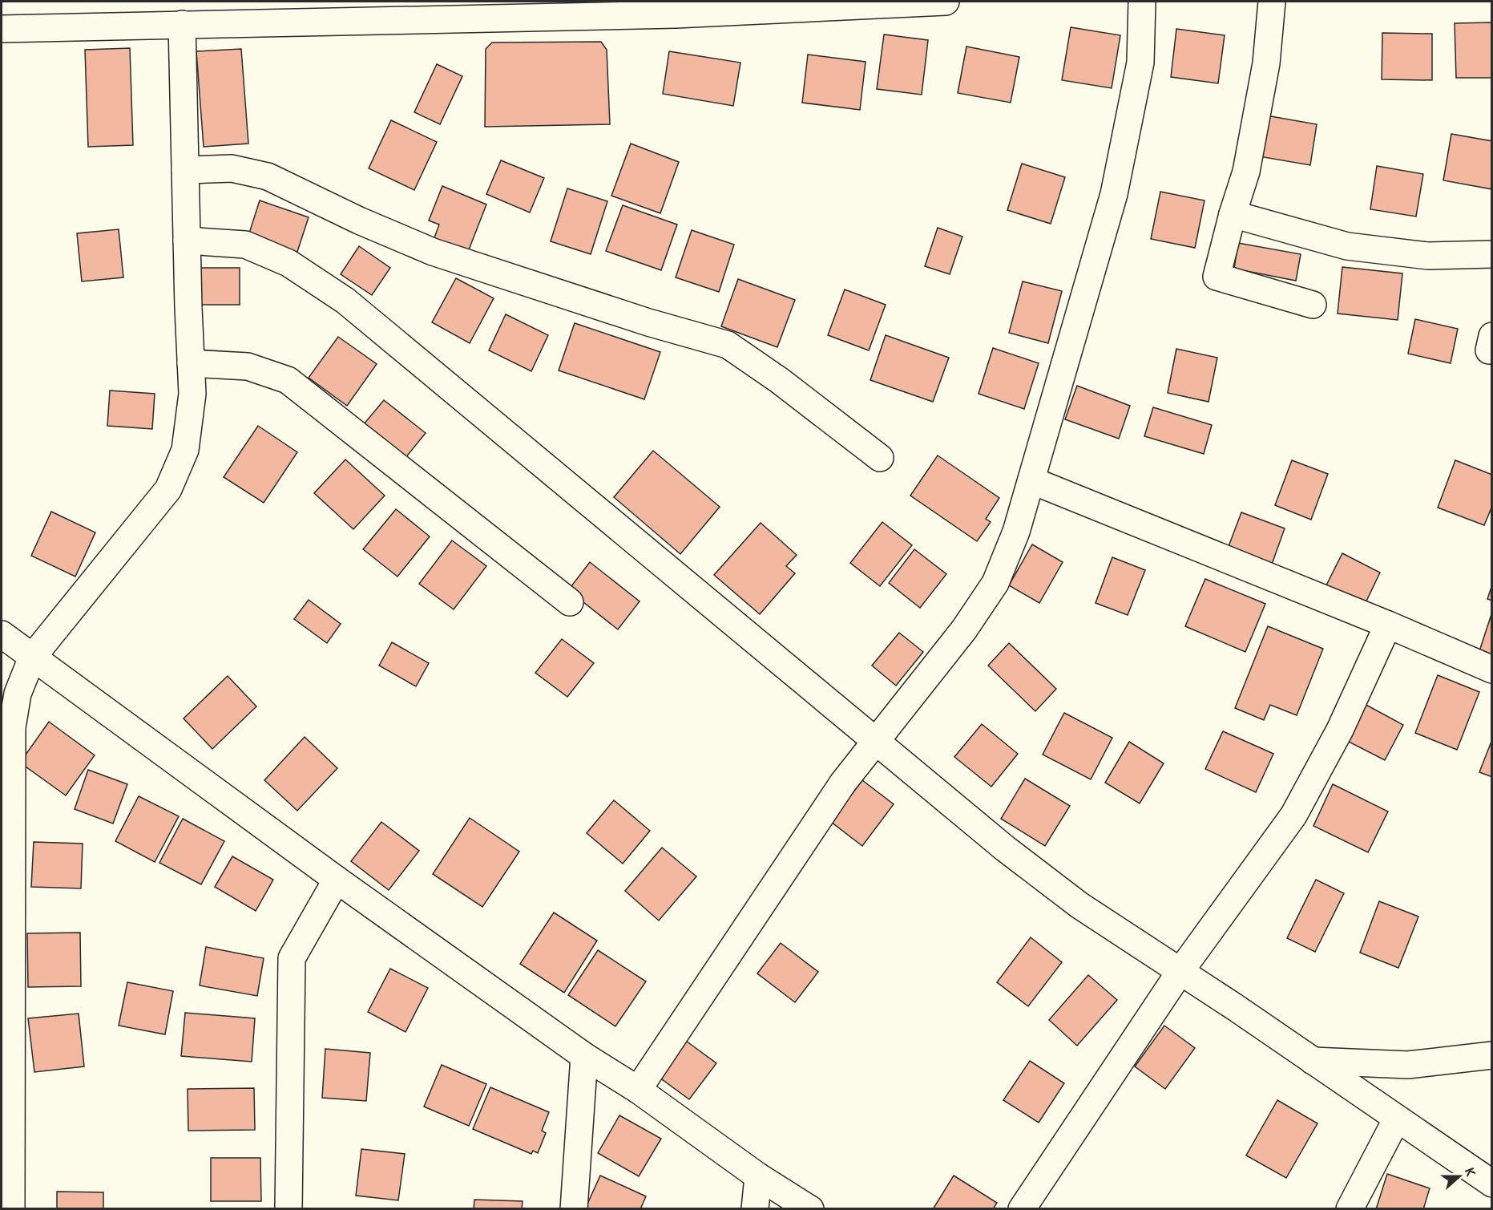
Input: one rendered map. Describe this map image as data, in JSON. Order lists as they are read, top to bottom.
{
  "north": "right"
}
